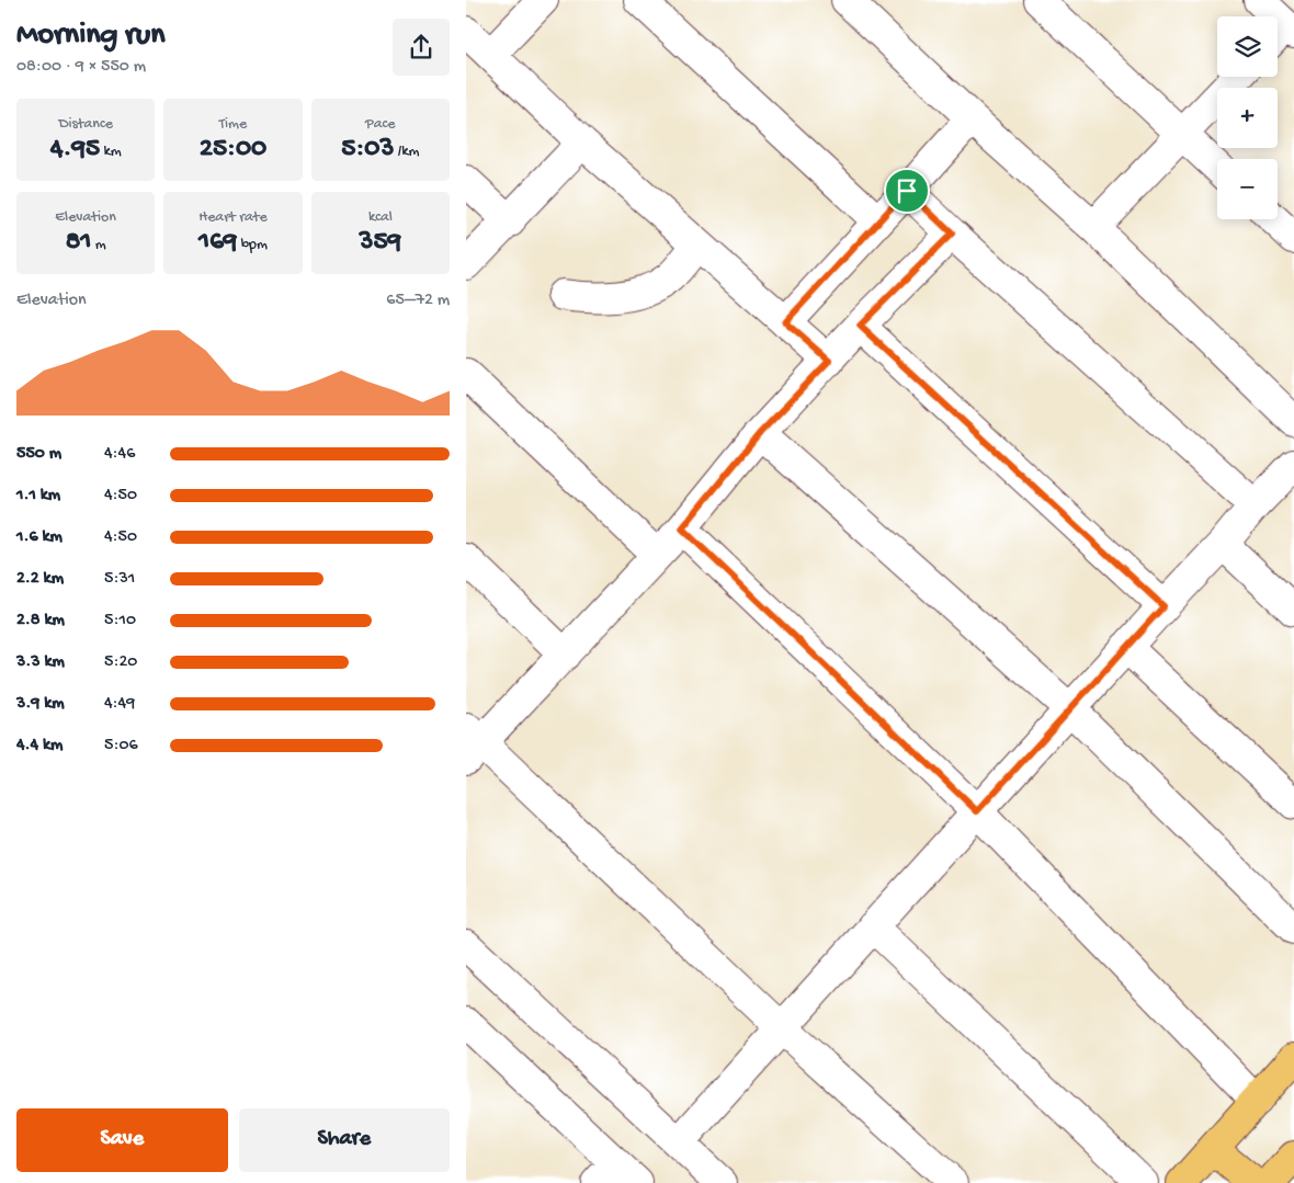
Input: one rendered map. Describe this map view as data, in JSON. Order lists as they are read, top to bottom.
{
  "page": {
    "heading": ["Morning run", "08:00 · 9 × 550 m"],
    "map_buttons": ["+", "−"],
    "stats": [
      ["Distance", "4.95 km"],
      ["Time", "25:00"],
      ["Pace", "5:03 /km"],
      ["Elevation", "81 m"],
      ["Heart rate", "169 bpm"],
      ["kcal", "359"]
    ],
    "chart": ["Elevation", "65–72 m"],
    "list": [
      {
        "name": "550 m",
        "note": "4:46"
      },
      {
        "name": "1.1 km",
        "note": "4:50"
      },
      {
        "name": "1.6 km",
        "note": "4:50"
      },
      {
        "name": "2.2 km",
        "note": "5:31"
      },
      {
        "name": "2.8 km",
        "note": "5:10"
      },
      {
        "name": "3.3 km",
        "note": "5:20"
      },
      {
        "name": "3.9 km",
        "note": "4:49"
      },
      {
        "name": "4.4 km",
        "note": "5:06"
      }
    ],
    "buttons": ["Save", "Share"]
  }
}
